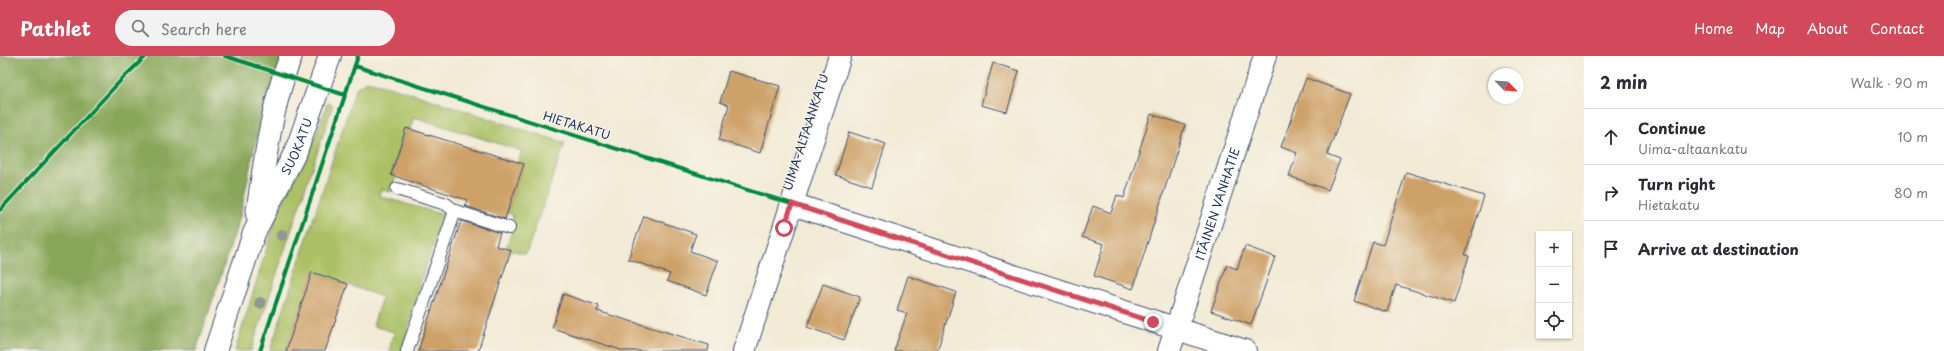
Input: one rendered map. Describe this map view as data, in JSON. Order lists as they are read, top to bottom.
{
  "streets": {
    "street": ["UIMA-ALTAANKATU", "SUOKATU", "ITÄINEN VANHATIE"],
    "cycle path": ["HIETAKATU"]
  },
  "north": "bottom right",
  "page": {
    "header": "Pathlet",
    "search": "Search here",
    "nav": [
      "Home",
      "Map",
      "About",
      "Contact"
    ],
    "heading": ["2 min", "Walk · 90 m"],
    "list": [
      ["Continue", "Uima-altaankatu", "10 m"],
      ["Turn right", "Hietakatu", "80 m"],
      "Arrive at destination"
    ],
    "map_buttons": ["+", "−"]
  }
}
